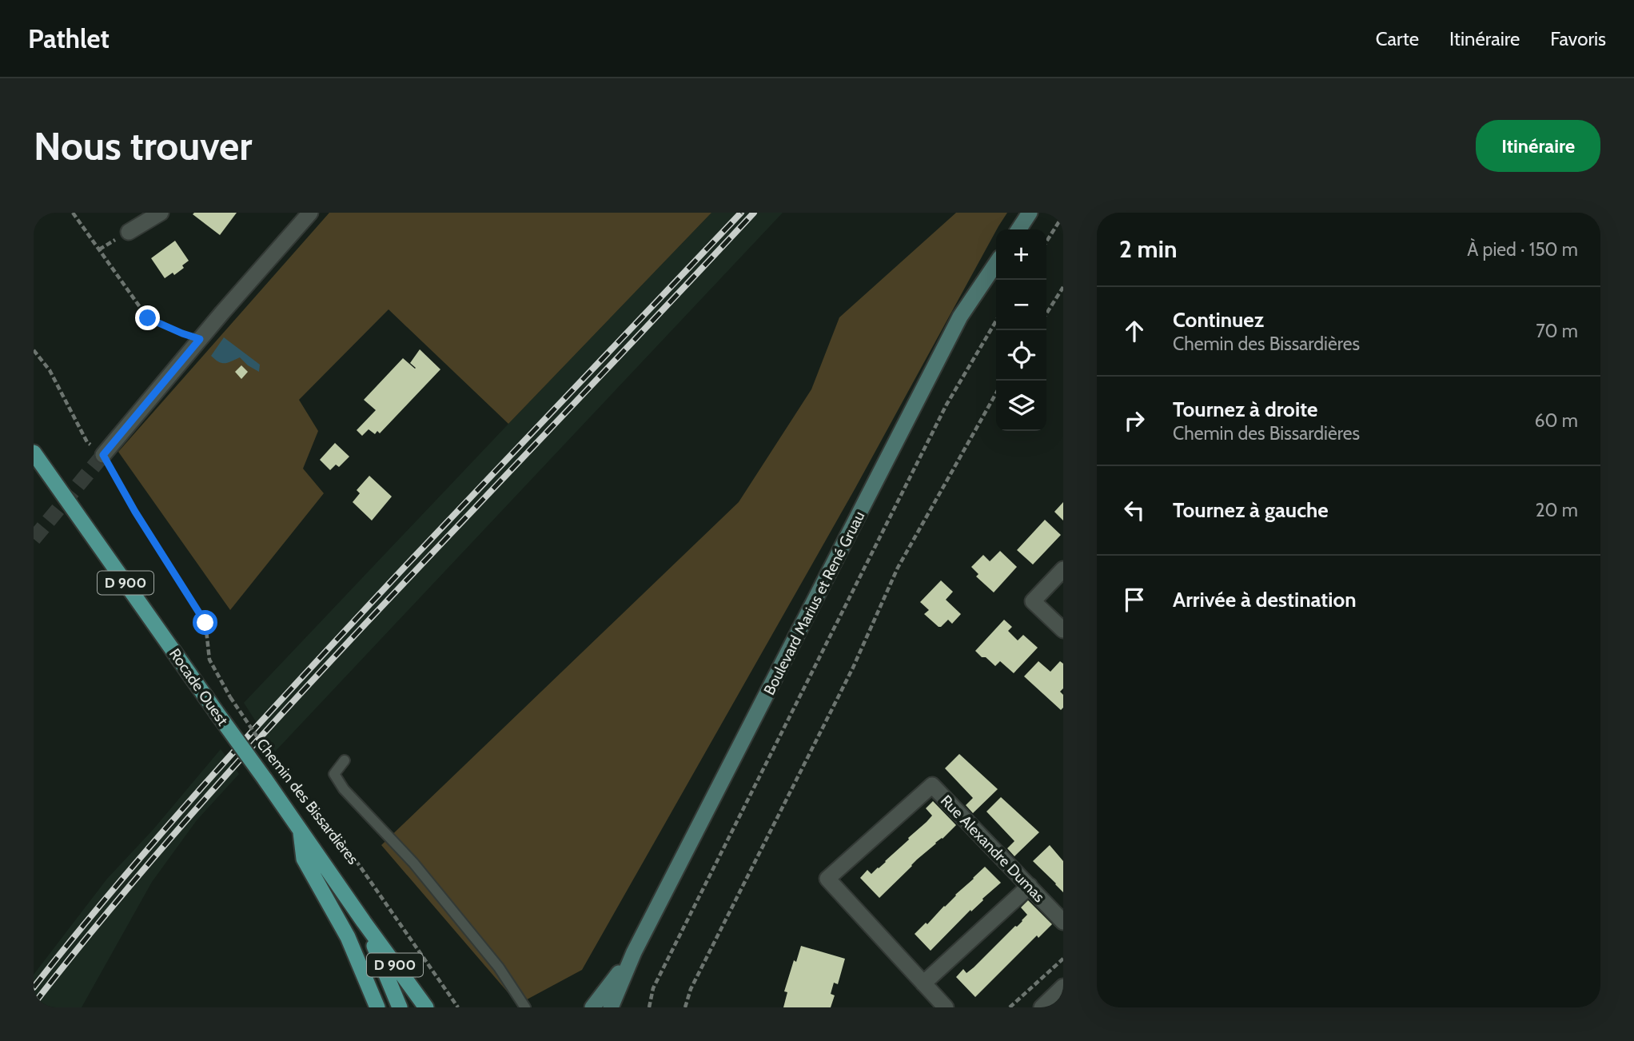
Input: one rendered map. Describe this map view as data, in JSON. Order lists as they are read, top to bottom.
{
  "streets": {
    "main road": ["D 900", "Boulevard Marius et René Gruau", "Rocade Ouest"],
    "street": ["Rue Alexandre Dumas"],
    "path": ["Chemin des Bissardières"]
  },
  "page": {
    "header": "Pathlet",
    "nav": ["Carte", "Itinéraire", "Favoris"],
    "buttons": "Itinéraire",
    "title": "Nous trouver",
    "heading": ["2 min", "À pied · 150 m"],
    "map_buttons": ["+", "−"],
    "list": [
      ["Continuez", "Chemin des Bissardières", "70 m"],
      ["Tournez à droite", "Chemin des Bissardières", "60 m"],
      ["Tournez à gauche", "20 m"],
      "Arrivée à destination"
    ]
  }
}
